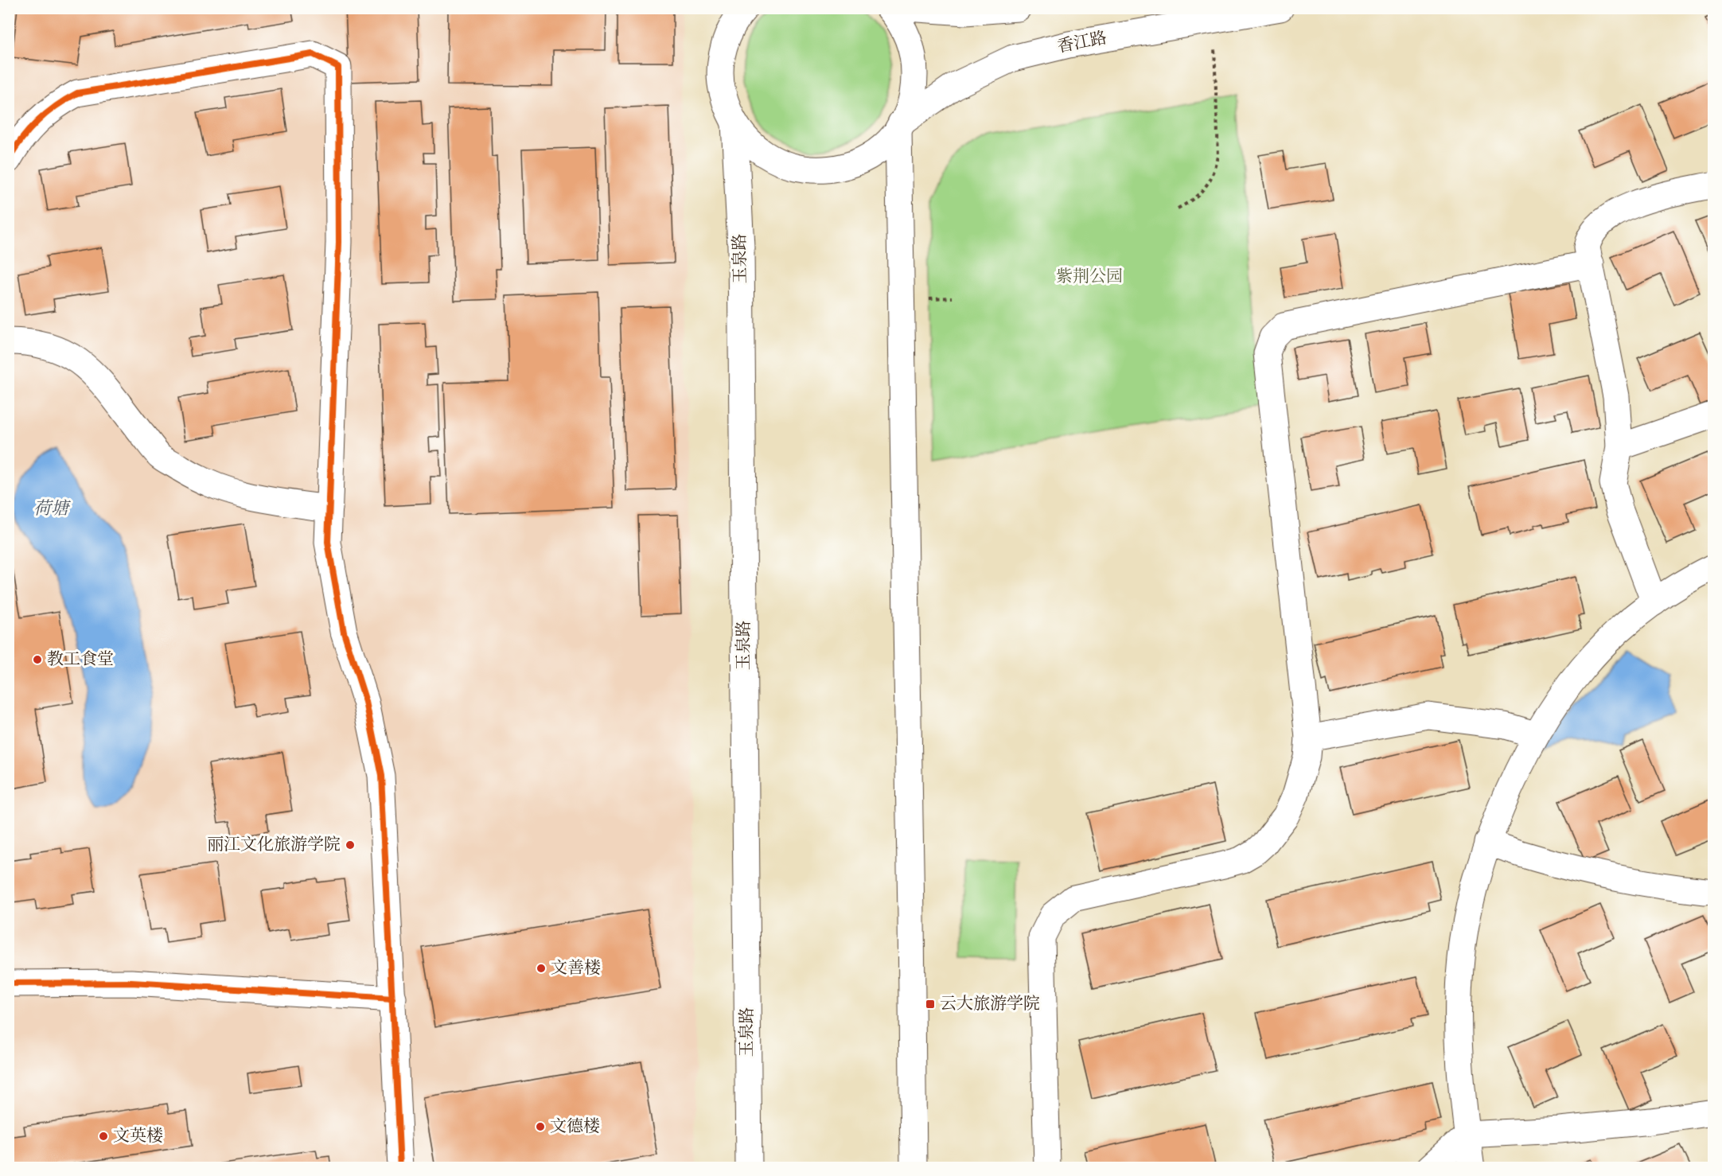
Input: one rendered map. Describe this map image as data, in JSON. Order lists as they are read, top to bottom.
{
  "streets": {
    "main road": ["香江路", "玉泉路"]
  },
  "water": ["荷塘"],
  "parks": ["紫荆公园"],
  "places": {
    "other": [
      "教工食堂",
      "丽江文化旅游学院",
      "文善楼",
      "文德楼",
      "文英楼"
    ],
    "transit": ["云大旅游学院"]
  }
}
